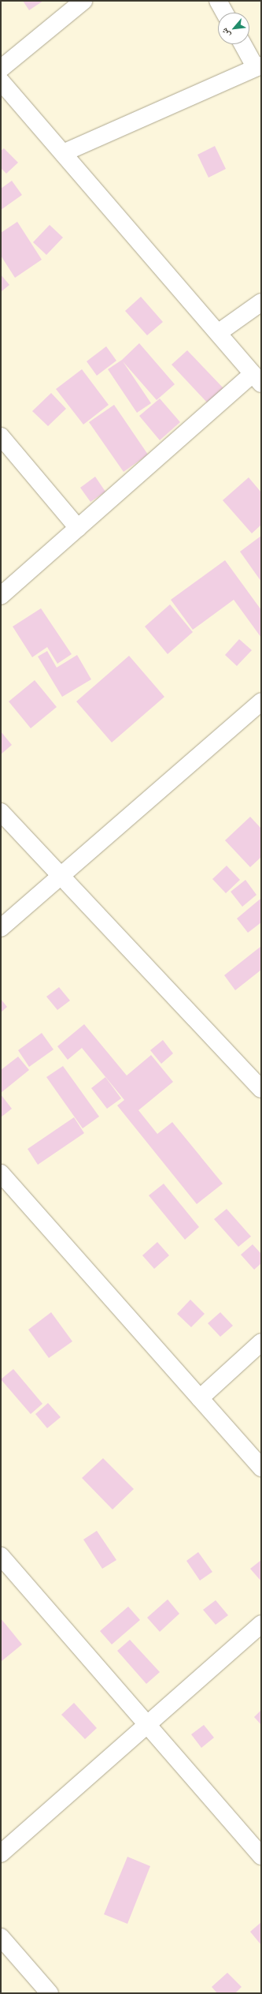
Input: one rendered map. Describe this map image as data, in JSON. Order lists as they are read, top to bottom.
{
  "north": "bottom left"
}
